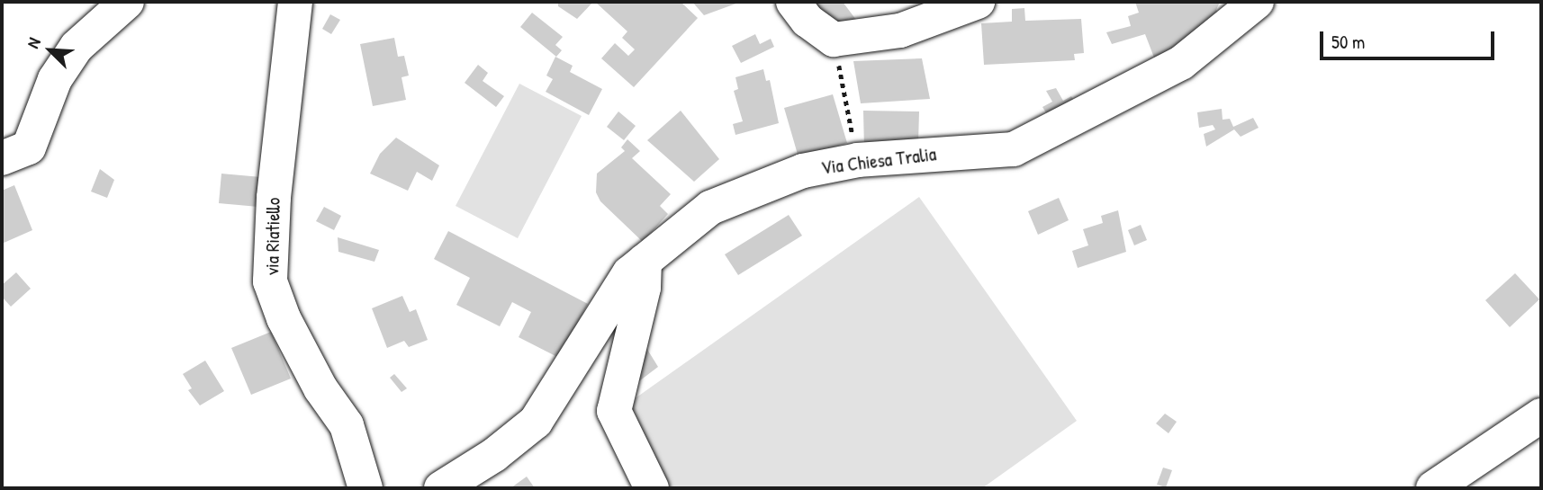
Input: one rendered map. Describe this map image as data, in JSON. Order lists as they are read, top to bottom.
{
  "streets": {
    "street": ["Via Chiesa Tralia", "via Riatiello"]
  },
  "scale_bar": "50 m",
  "north": "top left"
}
